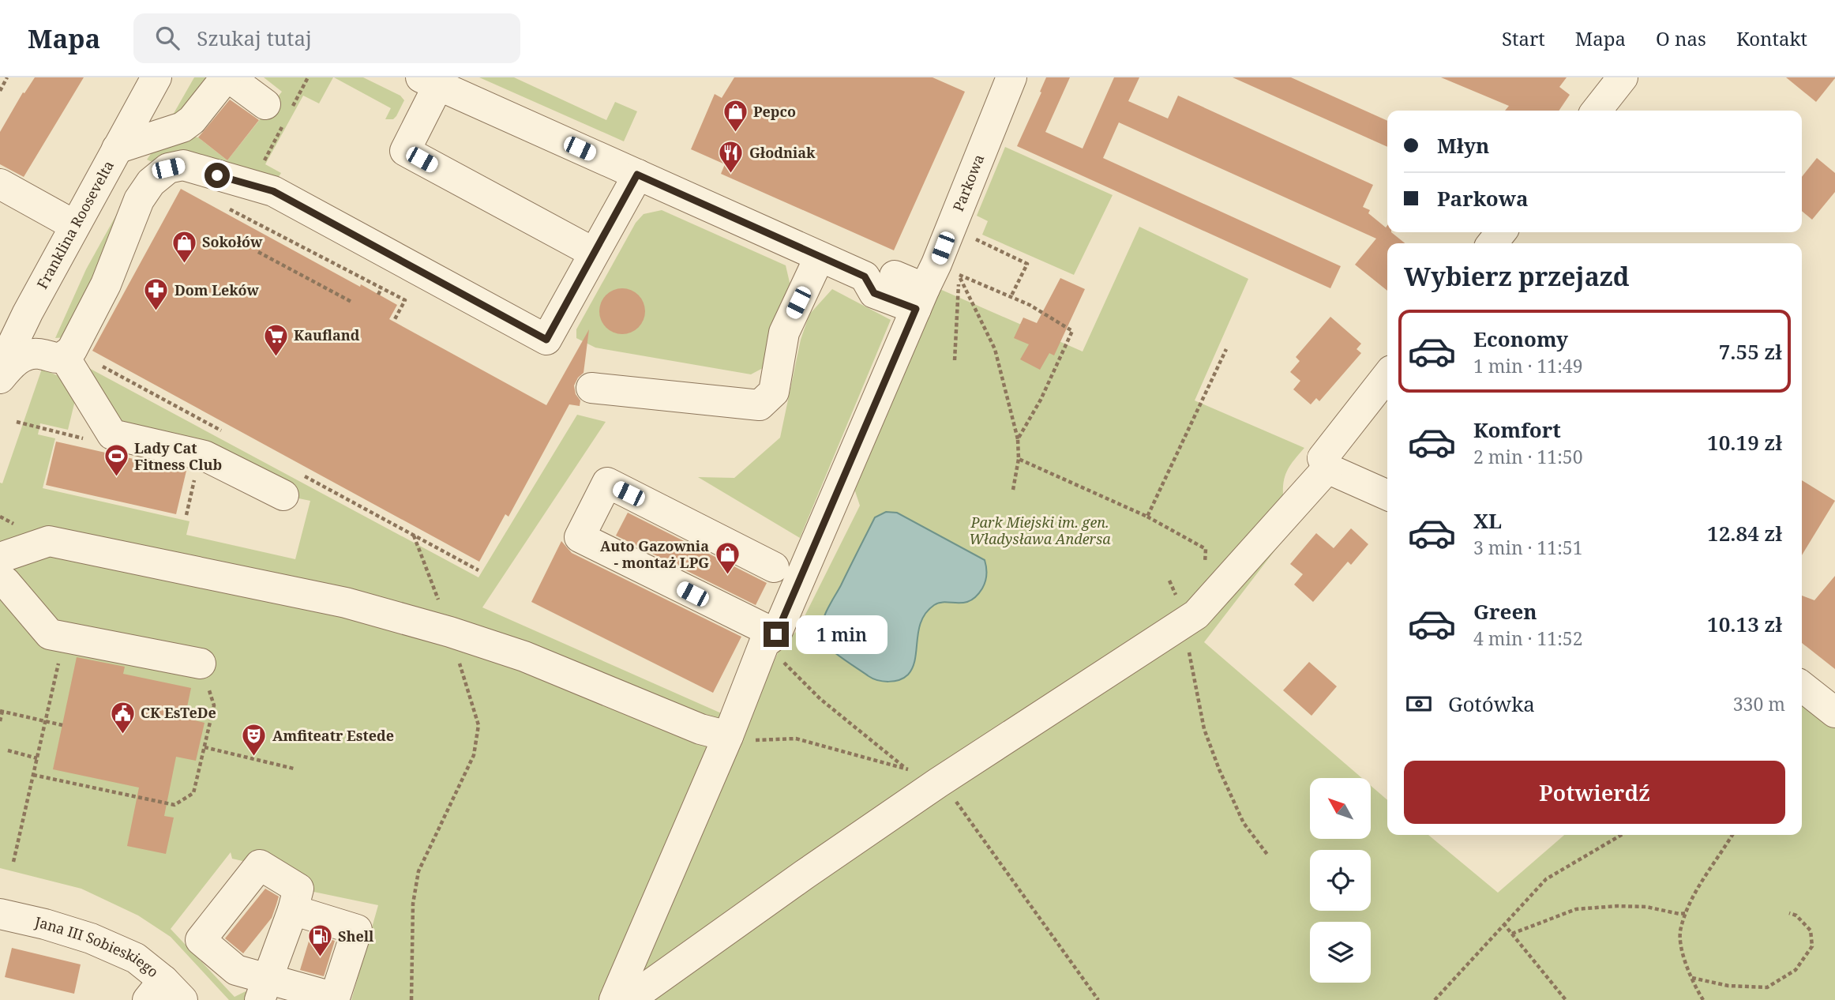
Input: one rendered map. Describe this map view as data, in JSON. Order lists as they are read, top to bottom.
{
  "streets": {
    "street": ["Parkowa", "Franklina Roosevelta", "Jana III Sobieskiego"]
  },
  "parks": ["Park Miejski im. gen. Władysława Andersa"],
  "places": {
    "shop": ["Pepco", "Sokołów", "Auto Gazownia - montaż LPG"],
    "restaurant": ["Głodniak"],
    "pharmacy": ["Dom Leków"],
    "supermarket": ["Kaufland"],
    "sports": ["Lady Cat Fitness Club"],
    "public building": ["CK EsTeDe"],
    "theatre": ["Amfiteatr Estede"],
    "fuel station": ["Shell"]
  },
  "north": "top left",
  "page": {
    "header": "Mapa",
    "search": "Szukaj tutaj",
    "nav": [
      "Start",
      "Mapa",
      "O nas",
      "Kontakt"
    ],
    "banner": ["Młyn", "Parkowa"],
    "heading": "Wybierz przejazd",
    "list": [
      {
        "name": "Economy",
        "note": "1 min · 11:49",
        "value": "7.55 zł"
      },
      {
        "name": "Komfort",
        "note": "2 min · 11:50",
        "value": "10.19 zł"
      },
      {
        "name": "XL",
        "note": "3 min · 11:51",
        "value": "12.84 zł"
      },
      {
        "name": "Green",
        "note": "4 min · 11:52",
        "value": "10.13 zł"
      }
    ],
    "bubble": "1 min",
    "pay": ["Gotówka", "330 m"],
    "buttons": "Potwierdź"
  }
}
